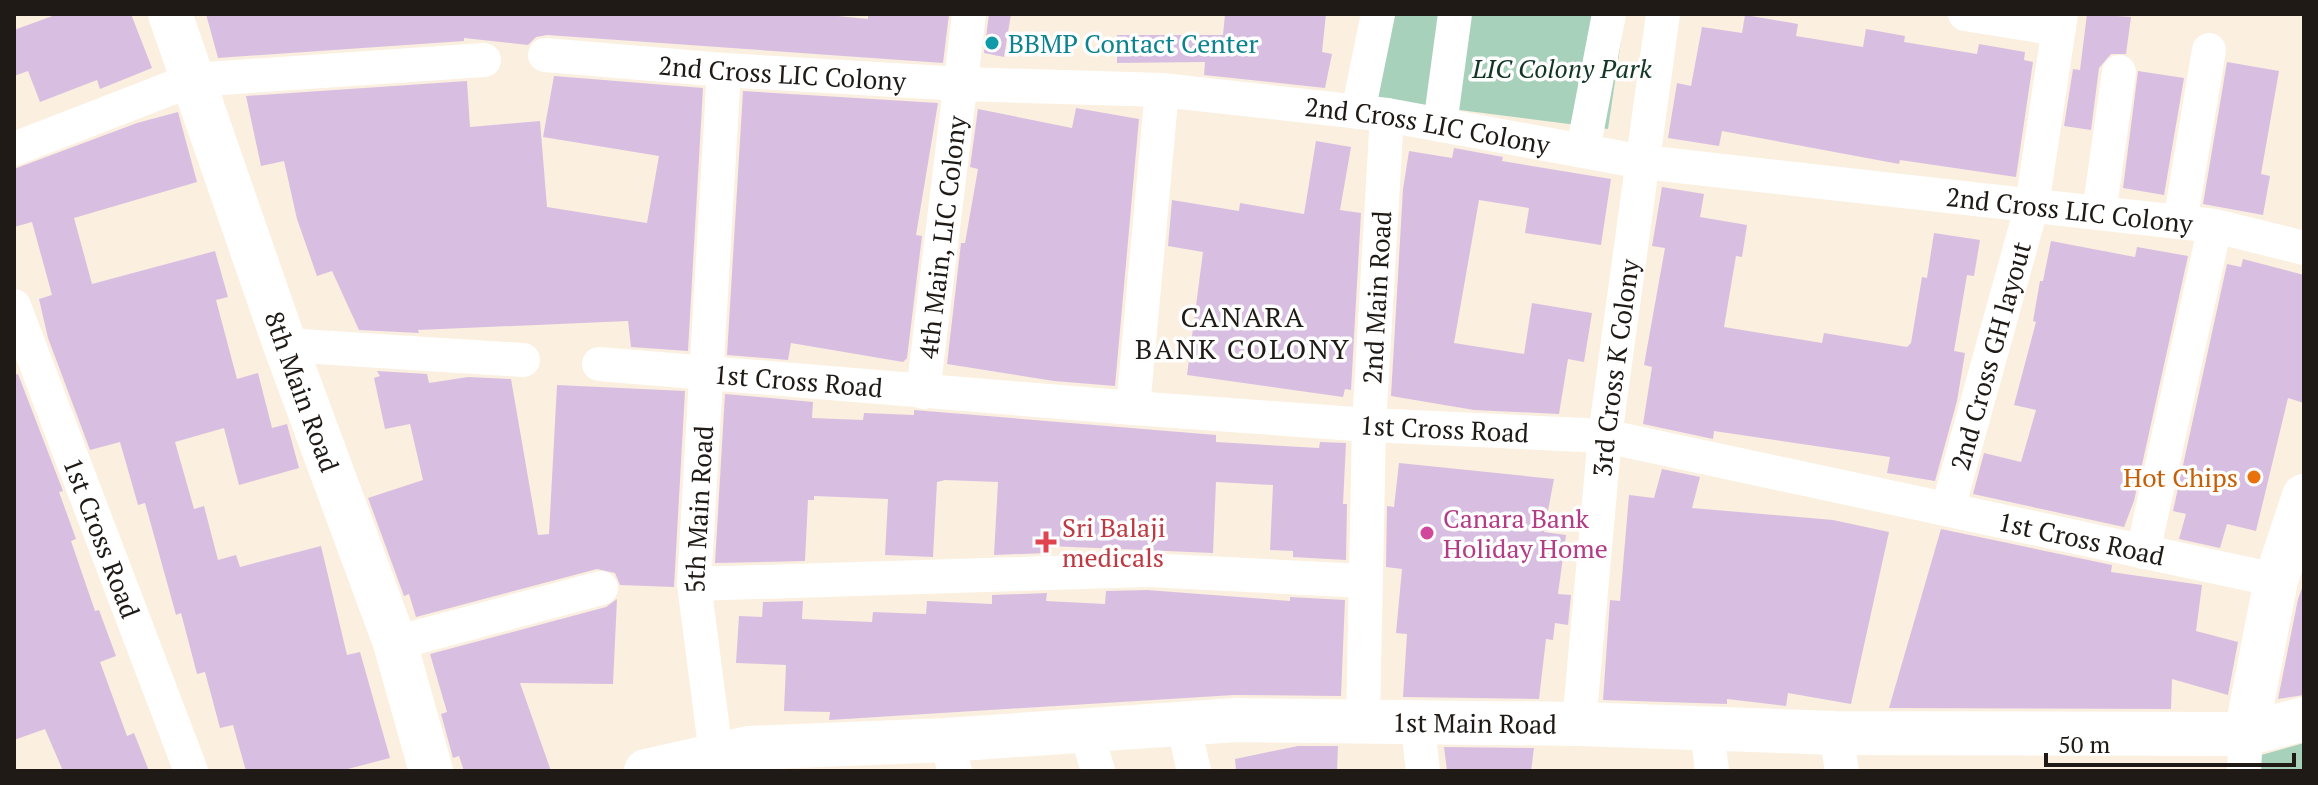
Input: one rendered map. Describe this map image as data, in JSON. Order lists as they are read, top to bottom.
{
  "streets": {
    "street": [
      "2nd Cross LIC Colony",
      "4th Main, LIC Colony",
      "2nd Main Road",
      "2nd Cross GH layout",
      "3rd Cross K Colony",
      "1st Cross Road",
      "8th Main Road",
      "5th Main Road",
      "1st Main Road"
    ]
  },
  "crossings": [
    ["2nd Cross LIC Colony", "4th Main, LIC Colony"],
    ["2nd Cross LIC Colony", "2nd Main Road"],
    ["2nd Cross LIC Colony", "2nd Cross GH layout"],
    ["2nd Cross LIC Colony", "3rd Cross K Colony"],
    ["2nd Cross LIC Colony", "5th Main Road"],
    ["4th Main, LIC Colony", "1st Cross Road"],
    ["2nd Main Road", "1st Cross Road"],
    ["2nd Main Road", "1st Main Road"],
    ["2nd Cross GH layout", "1st Cross Road"],
    ["3rd Cross K Colony", "1st Cross Road"],
    ["3rd Cross K Colony", "1st Main Road"],
    ["1st Cross Road", "5th Main Road"],
    ["5th Main Road", "1st Main Road"]
  ],
  "districts": ["CANARA BANK COLONY"],
  "parks": ["LIC Colony Park"],
  "places": {
    "other": ["BBMP Contact Center", "Hot Chips", "Canara Bank Holiday Home"],
    "health": ["Sri Balaji medicals"]
  },
  "scale_bar": "50 m"
}
